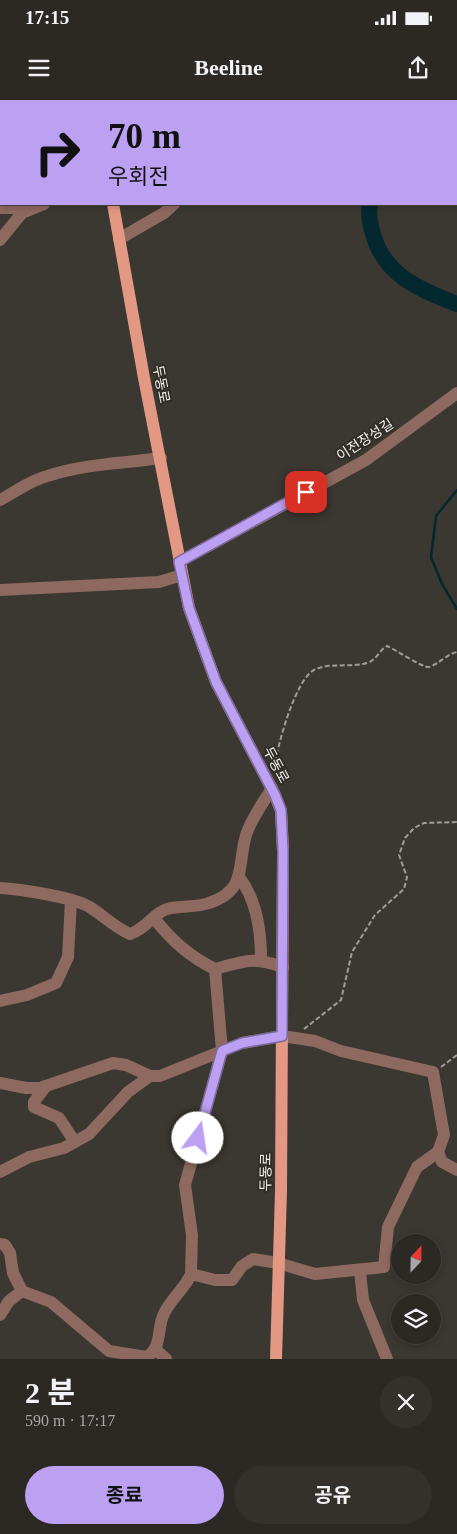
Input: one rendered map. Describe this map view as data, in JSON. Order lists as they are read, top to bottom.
{
  "streets": {
    "main road": ["두동로"],
    "street": ["이전장성길"]
  },
  "crossings": [
    ["두동로", "이전장성길"]
  ],
  "north": "top",
  "page": {
    "status": "17:15",
    "header": "Beeline",
    "turn": ["70 m", "우회전"],
    "heading": ["2 분", "590 m · 17:17"],
    "buttons": ["종료", "공유"]
  }
}
